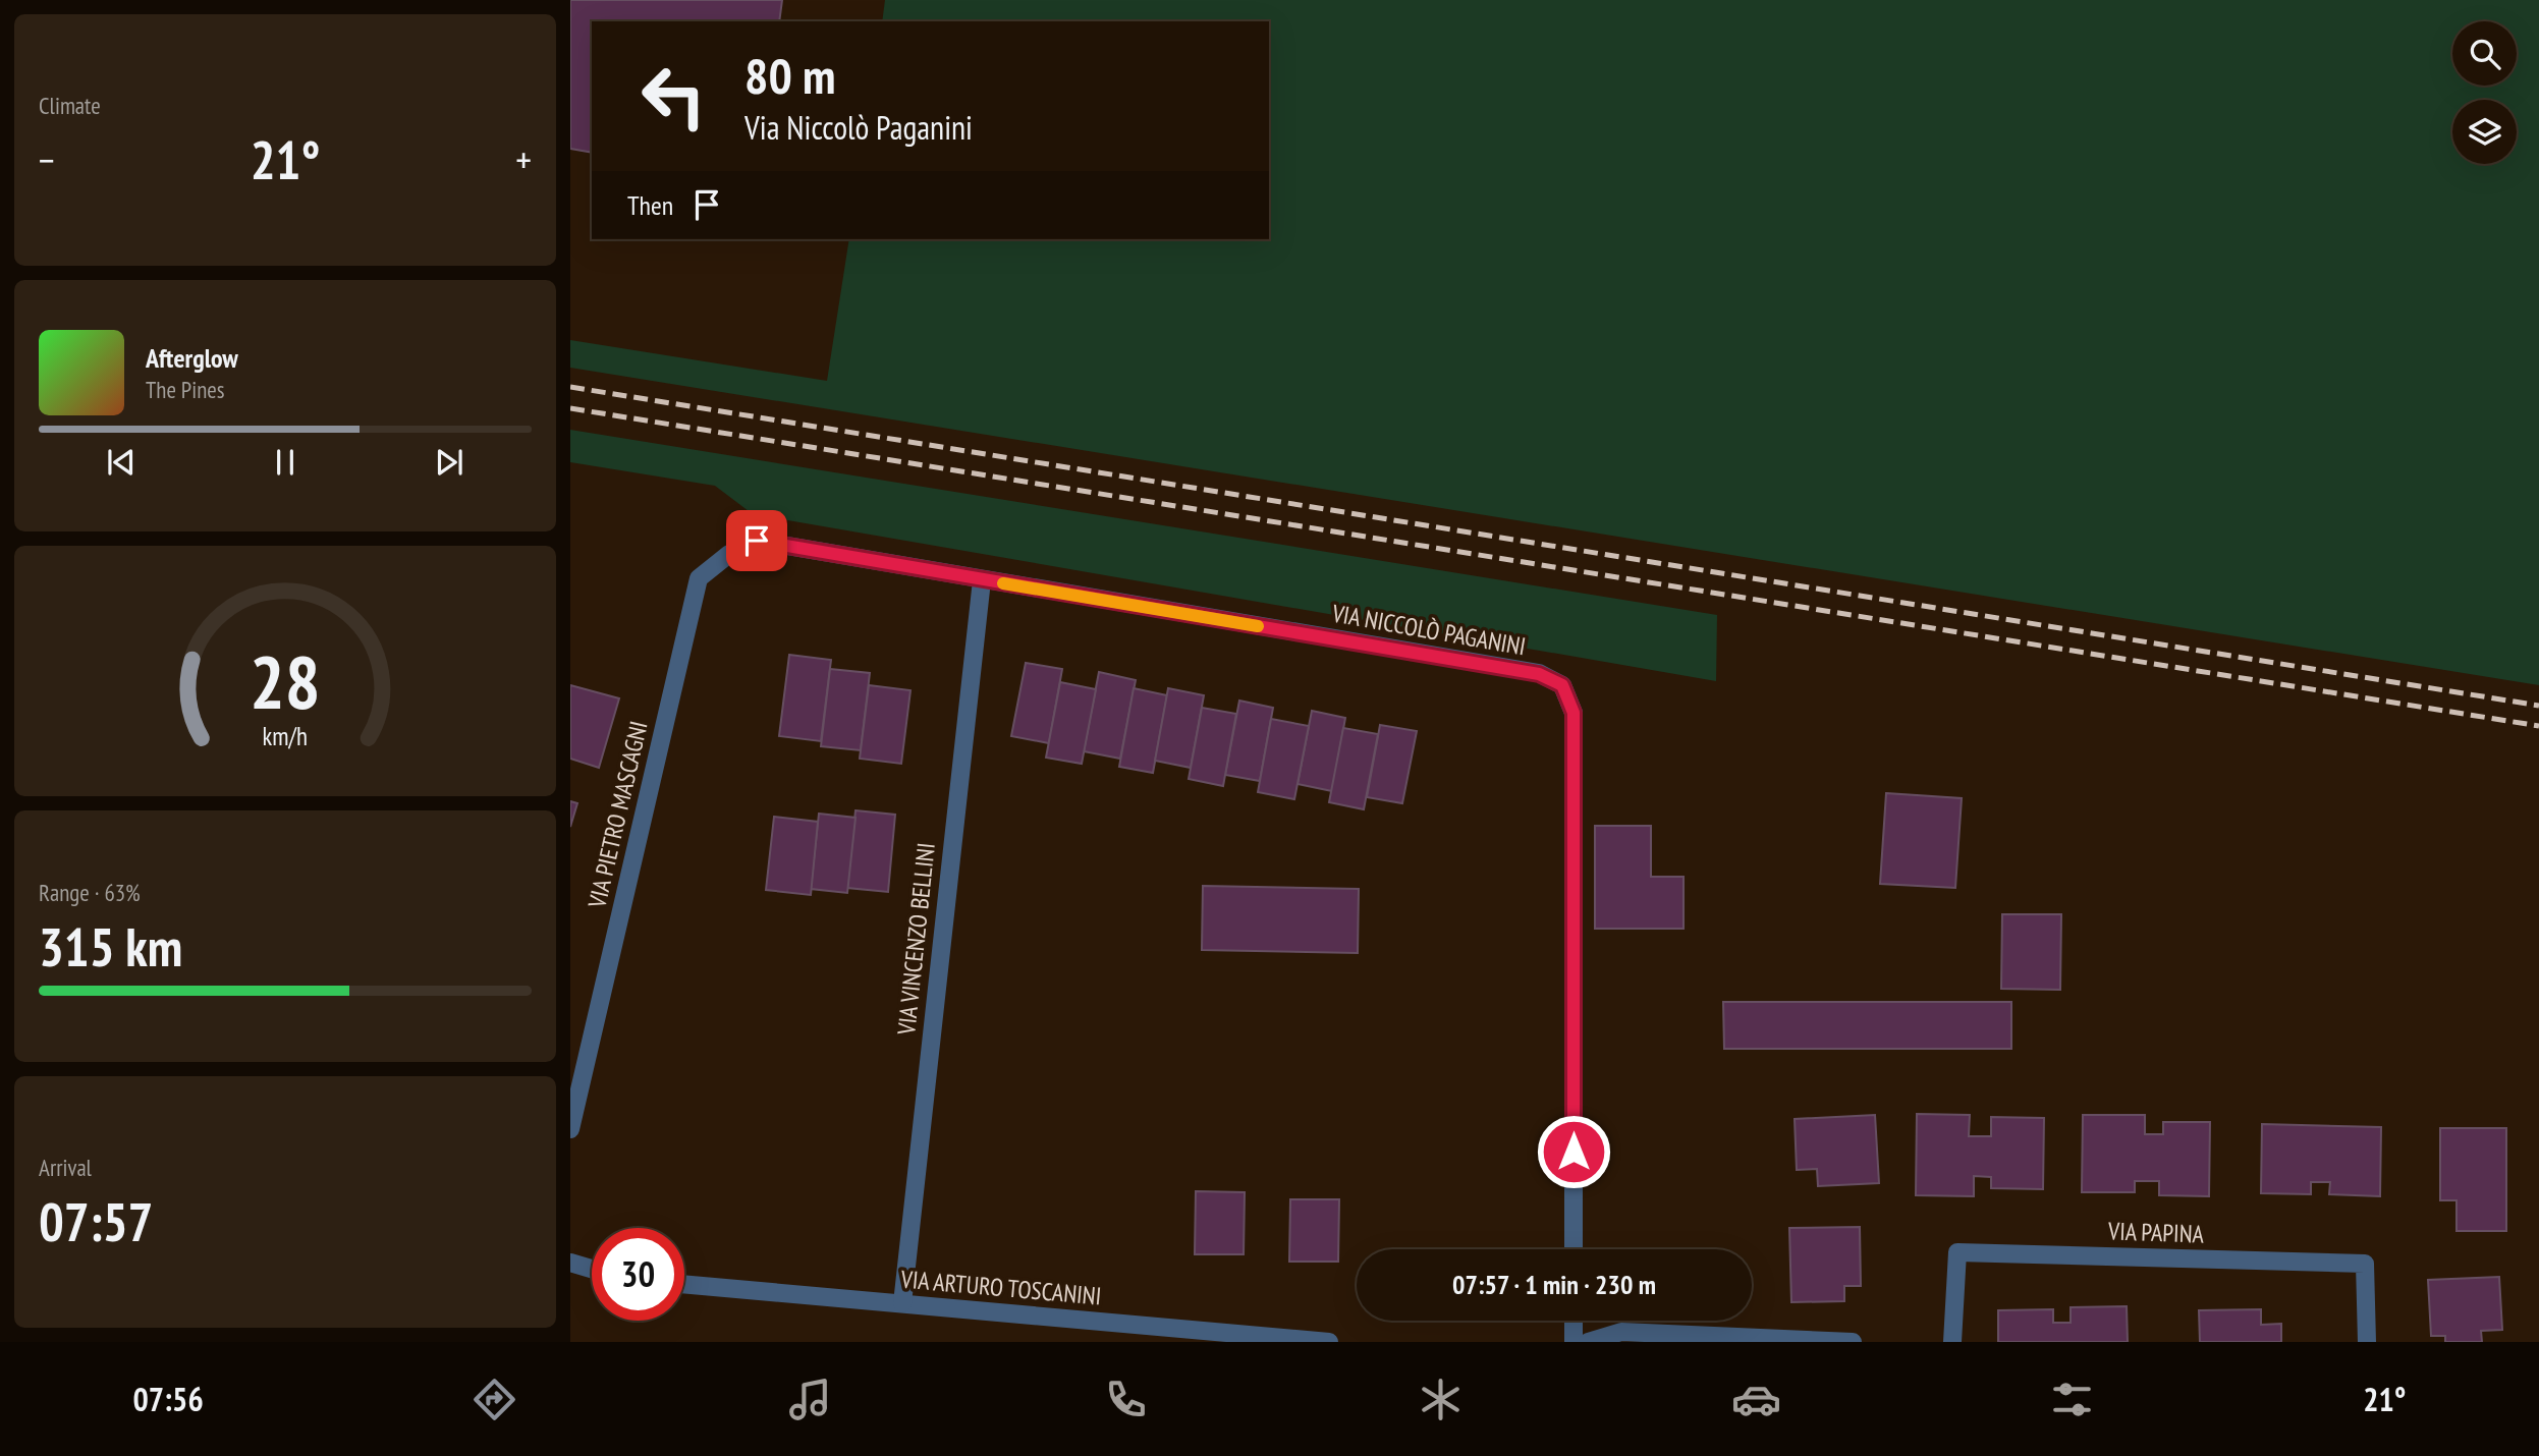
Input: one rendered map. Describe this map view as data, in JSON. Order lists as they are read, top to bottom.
{
  "streets": {
    "street": [
      "VIA NICCOLÒ PAGANINI",
      "VIA PIETRO MASCAGNI",
      "VIA VINCENZO BELLINI",
      "VIA PAPINA",
      "VIA ARTURO TOSCANINI"
    ]
  },
  "crossings": [
    ["VIA NICCOLÒ PAGANINI", "VIA PIETRO MASCAGNI"],
    ["VIA NICCOLÒ PAGANINI", "VIA VINCENZO BELLINI"],
    ["VIA VINCENZO BELLINI", "VIA ARTURO TOSCANINI"]
  ],
  "page": {
    "tile": [
      "Climate",
      ["Range · 63%", "315 km"],
      ["Arrival", "07:57"]
    ],
    "turn": ["80 m", "Via Niccolò Paganini"],
    "heat": ["−", "21°", "+"],
    "then": "Then",
    "song": ["Afterglow", "The Pines"],
    "limit": "30",
    "trip": "07:57 · 1 min · 230 m",
    "tabs": ["07:56", "21°"],
    "gauge": ["28", "km/h"]
  }
}
